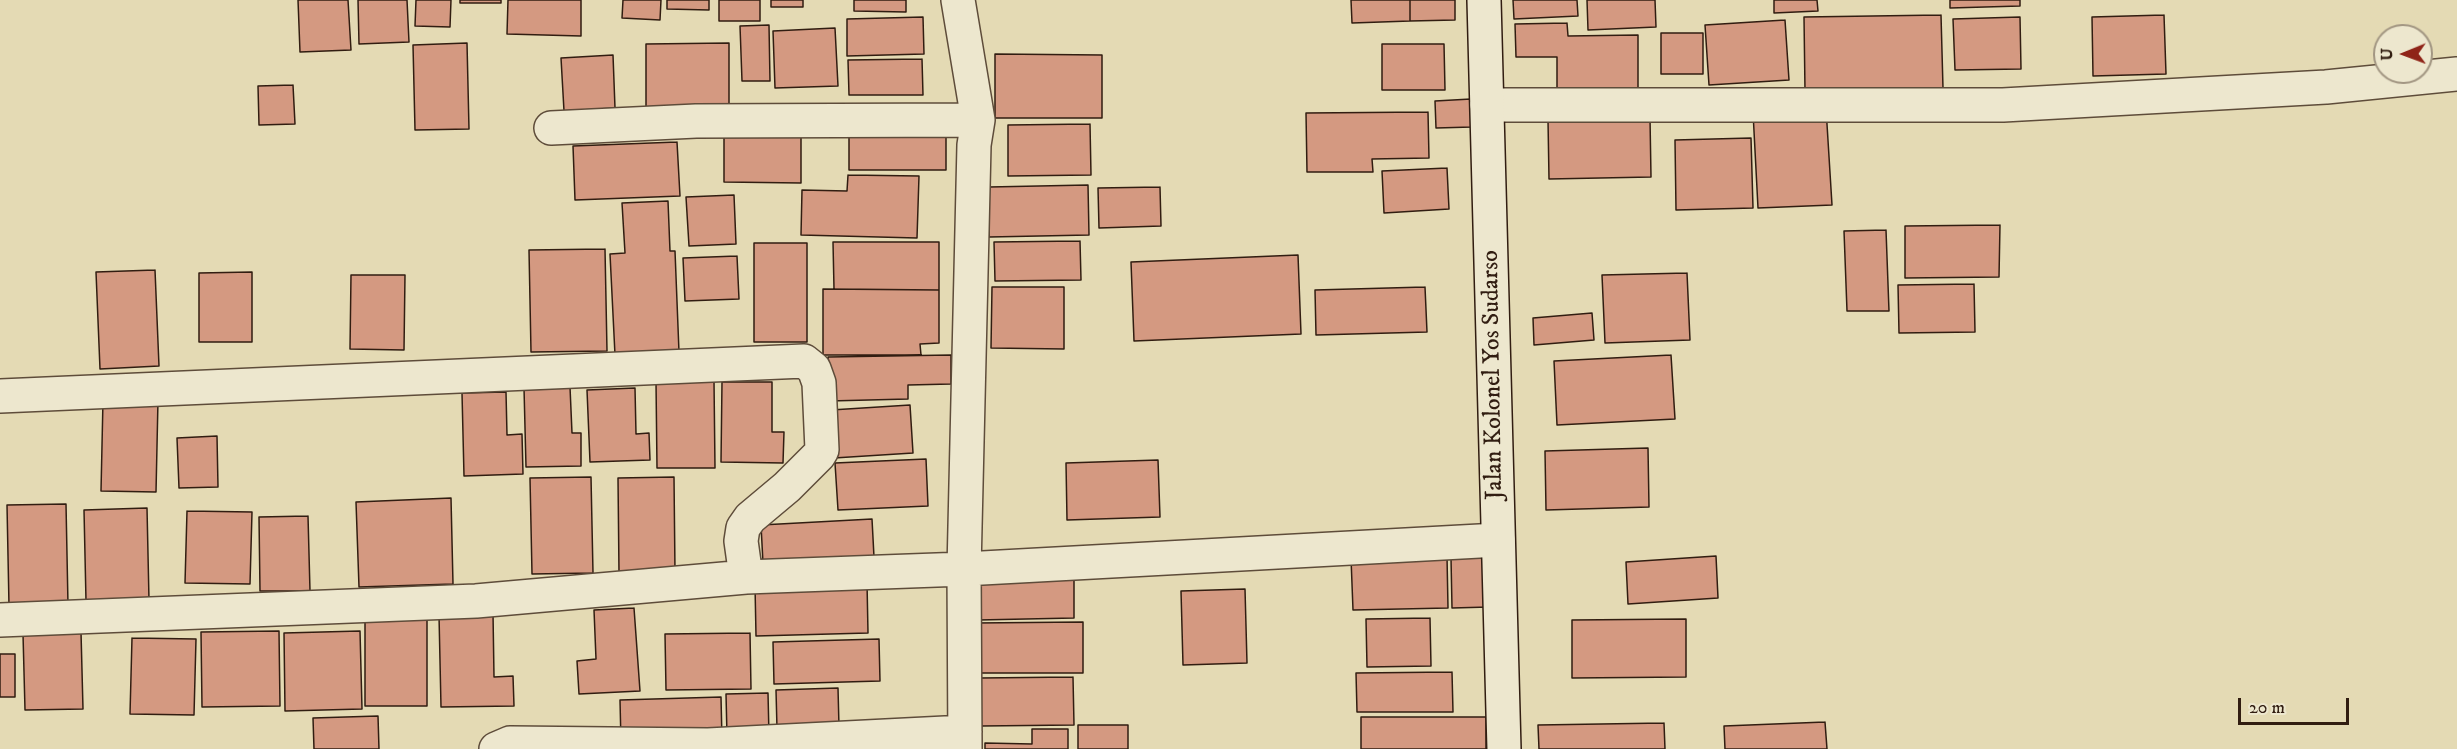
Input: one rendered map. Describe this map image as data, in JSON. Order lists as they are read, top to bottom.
{
  "streets": {
    "street": ["Jalan Kolonel Yos Sudarso"]
  },
  "scale_bar": "20 m",
  "north": "left"
}
